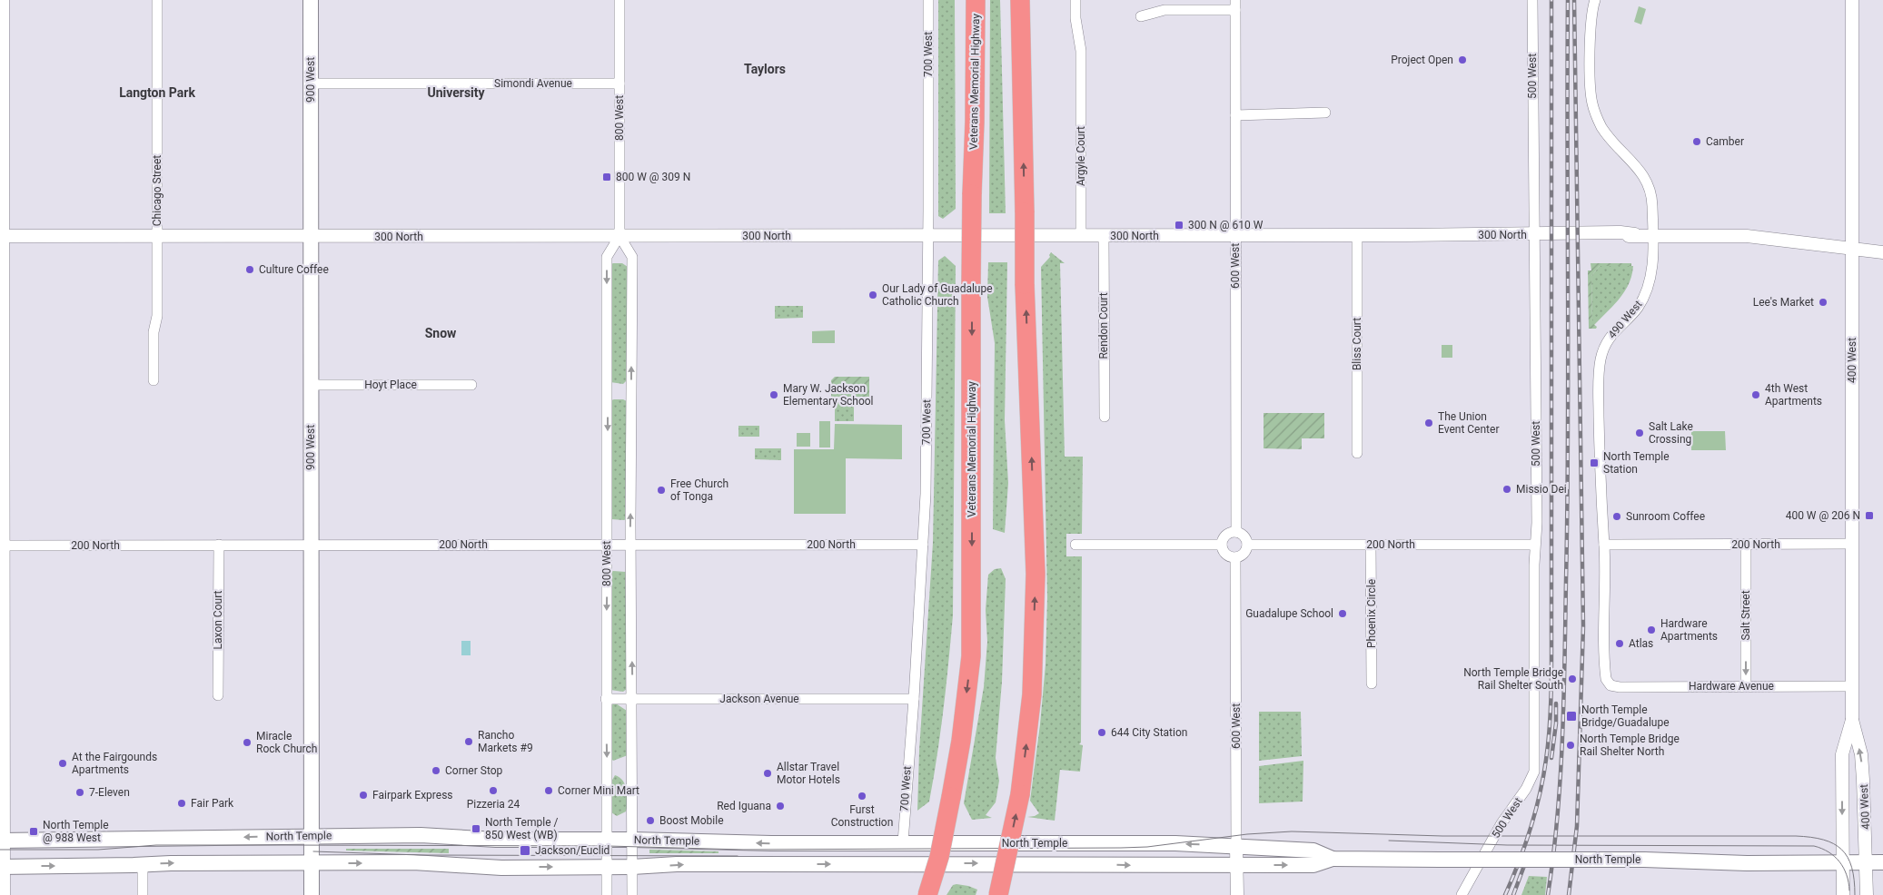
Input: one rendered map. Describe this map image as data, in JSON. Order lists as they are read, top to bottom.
{
  "streets": {
    "highway": ["Veterans Memorial Highway"],
    "main road": ["900 West", "North Temple"],
    "street": [
      "700 West",
      "500 West",
      "Simondi Avenue",
      "800 West",
      "Argyle Court",
      "Chicago Street",
      "300 North",
      "600 West",
      "490 West",
      "Rendon Court",
      "Bliss Court",
      "400 West",
      "Hoyt Place",
      "200 North",
      "Phoenix Circle",
      "Salt Street",
      "Laxon Court",
      "Hardware Avenue",
      "Jackson Avenue"
    ]
  },
  "crossings": [
    ["700 West", "300 North"],
    ["700 West", "200 North"],
    ["700 West", "Jackson Avenue"],
    ["700 West", "North Temple"],
    ["500 West", "300 North"],
    ["500 West", "200 North"],
    ["900 West", "Simondi Avenue"],
    ["900 West", "300 North"],
    ["900 West", "Hoyt Place"],
    ["900 West", "200 North"],
    ["900 West", "North Temple"],
    ["Simondi Avenue", "800 West"],
    ["800 West", "300 North"],
    ["800 West", "200 North"],
    ["800 West", "Jackson Avenue"],
    ["800 West", "North Temple"],
    ["Argyle Court", "300 North"],
    ["Chicago Street", "300 North"],
    ["300 North", "600 West"],
    ["300 North", "490 West"],
    ["300 North", "Rendon Court"],
    ["300 North", "Bliss Court"],
    ["300 North", "400 West"],
    ["600 West", "200 North"],
    ["600 West", "North Temple"],
    ["490 West", "200 North"],
    ["490 West", "Hardware Avenue"],
    ["400 West", "200 North"],
    ["400 West", "Hardware Avenue"],
    ["400 West", "North Temple"],
    ["200 North", "Phoenix Circle"],
    ["200 North", "Salt Street"],
    ["200 North", "Laxon Court"],
    ["Salt Street", "Hardware Avenue"]
  ],
  "one_way": ["Salt Street"],
  "districts": [
    "Taylors",
    "Langton Park",
    "University",
    "Snow"
  ],
  "places": {
    "other": [
      "Project Open",
      "Camber",
      "Culture Coffee",
      "Our Lady of Guadalupe Catholic Church",
      "Lee's Market",
      "Mary W. Jackson Elementary School",
      "4th West Apartments",
      "The Union Event Center",
      "Salt Lake Crossing",
      "Missio Dei",
      "Free Church of Tonga",
      "Sunroom Coffee",
      "Guadalupe School",
      "Hardware Apartments",
      "Atlas",
      "North Temple Bridge Rail Shelter South",
      "644 City Station",
      "Rancho Markets #9",
      "Miracle Rock Church",
      "North Temple Bridge Rail Shelter North",
      "At the Fairgounds Apartments",
      "Corner Stop",
      "Allstar Travel Motor Hotels",
      "Pizzeria 24",
      "Corner Mini Mart",
      "7-Eleven",
      "Fairpark Express",
      "Furst Construction",
      "Fair Park",
      "Red Iguana",
      "Boost Mobile"
    ],
    "transit": [
      "800 W @ 309 N",
      "300 N @ 610 W",
      "North Temple Station",
      "400 W @ 206 N",
      "North Temple Bridge/Guadalupe",
      "North Temple / 850 West (WB)",
      "North Temple @ 988 West",
      "Jackson/Euclid"
    ]
  }
}
